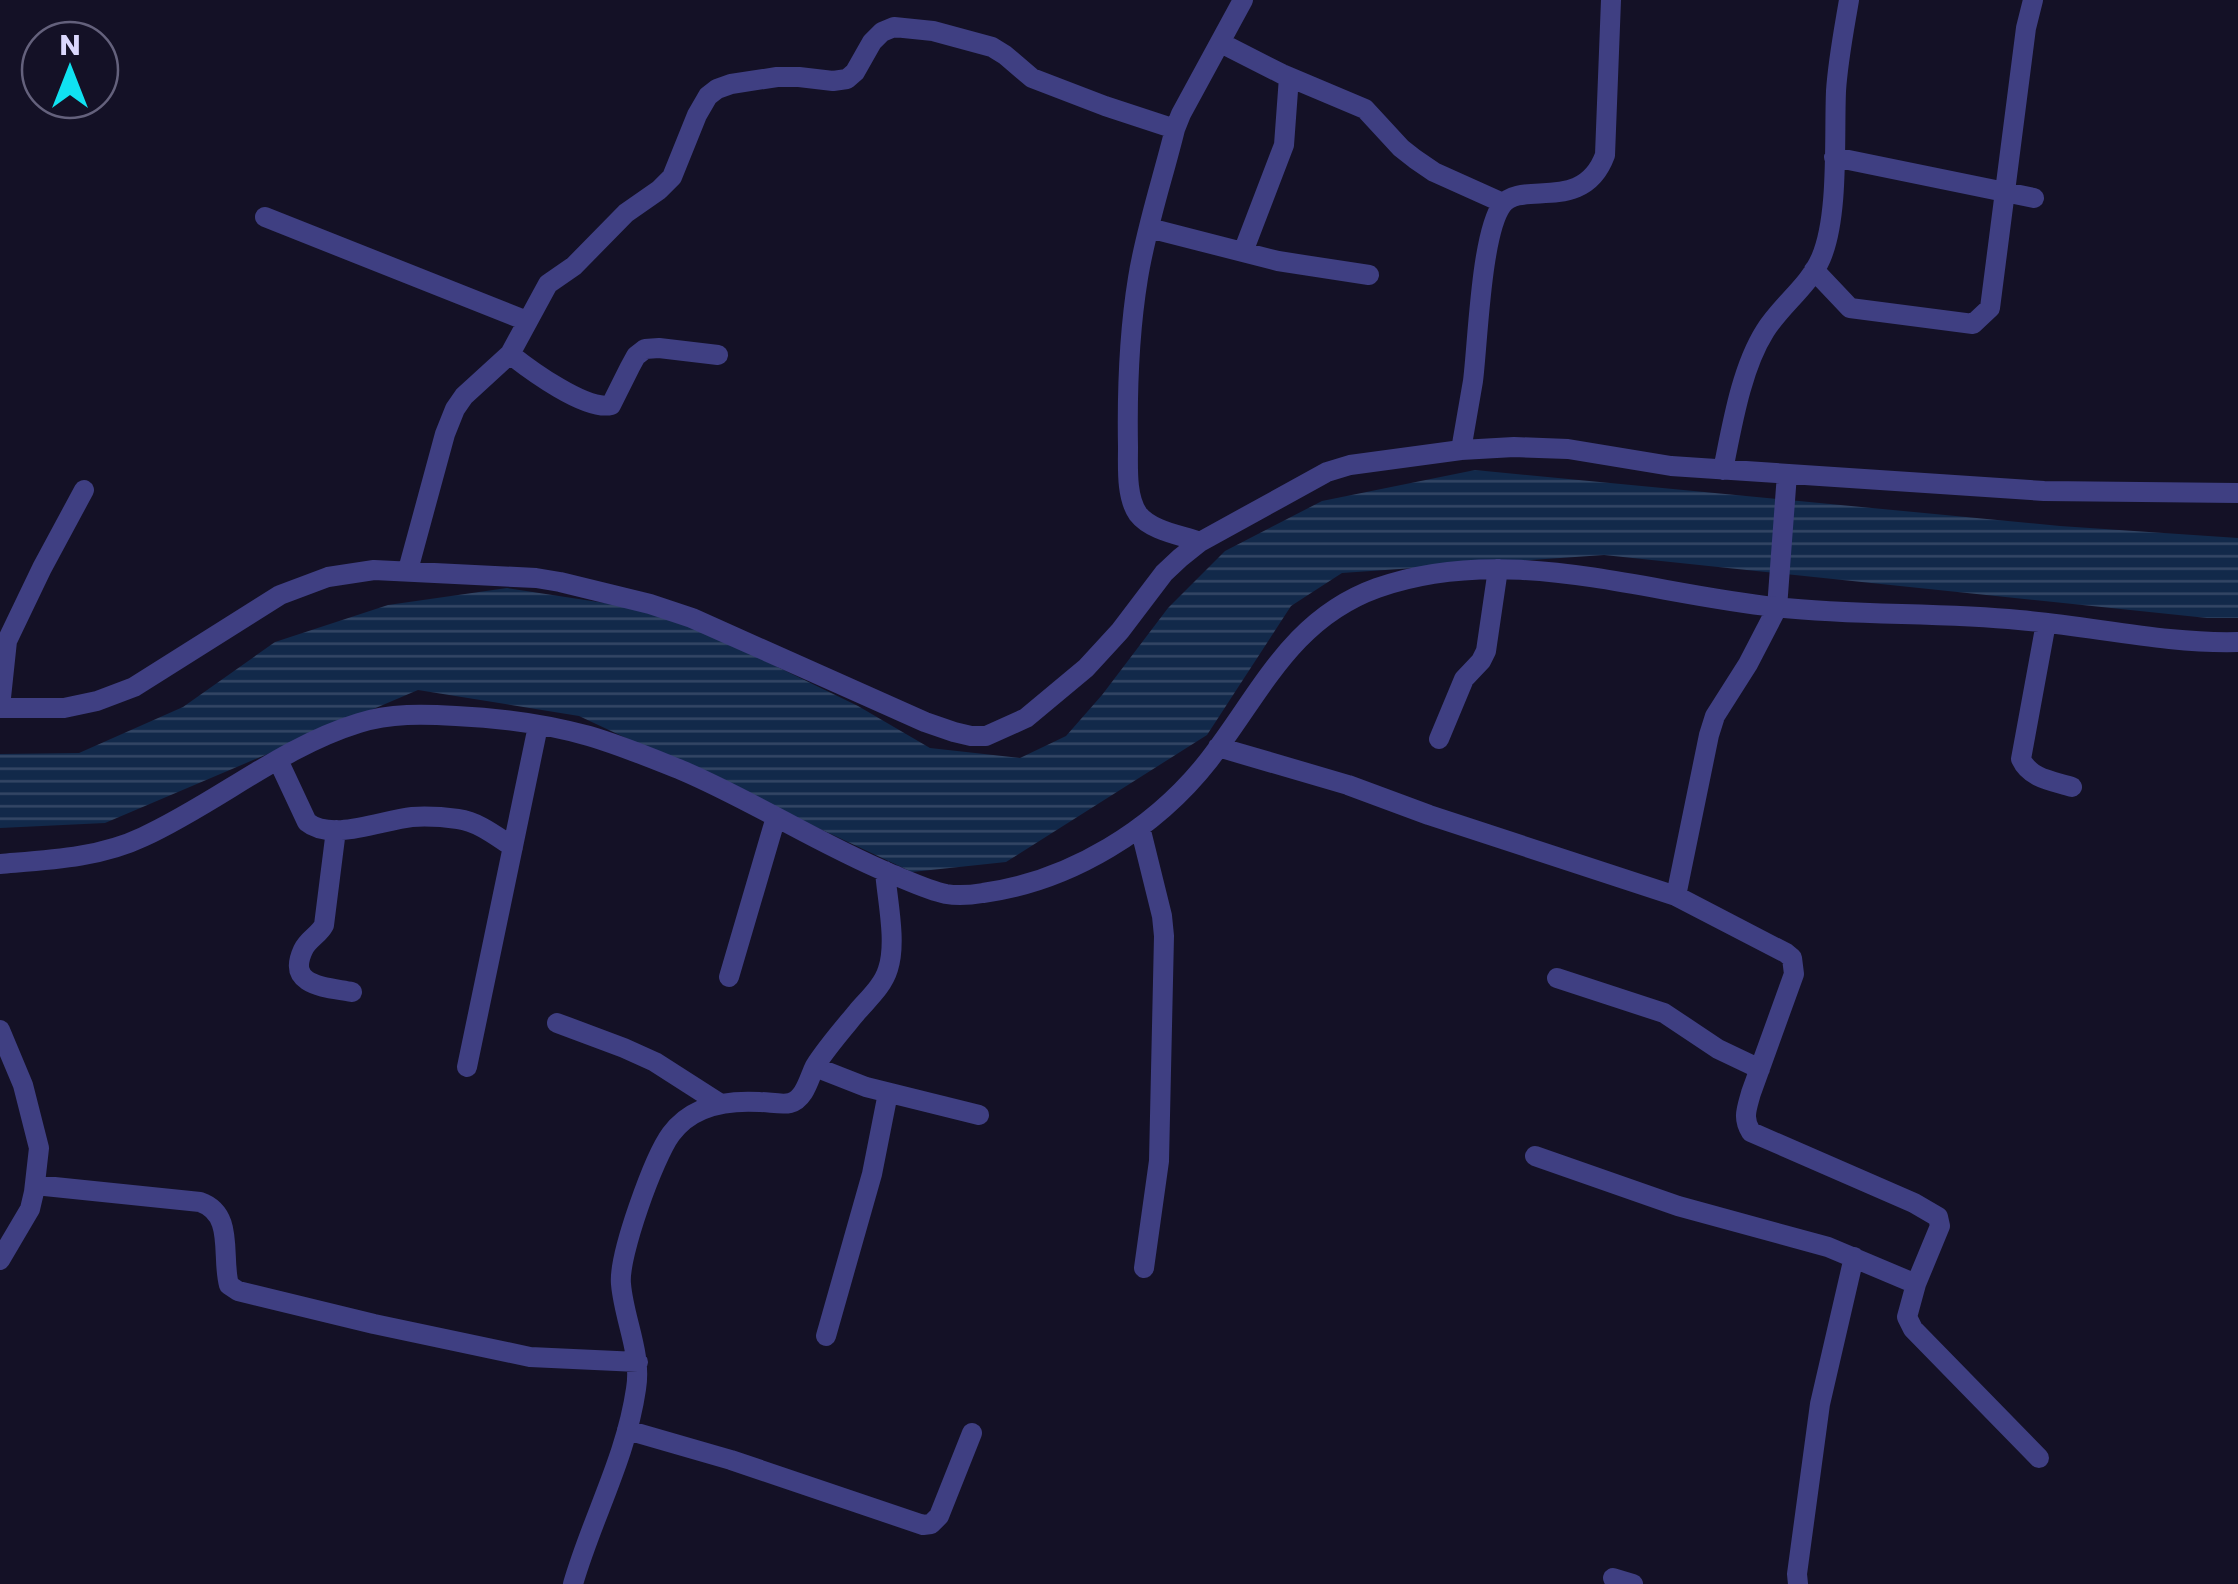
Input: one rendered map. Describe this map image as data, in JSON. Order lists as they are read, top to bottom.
{
  "north": "top"
}
